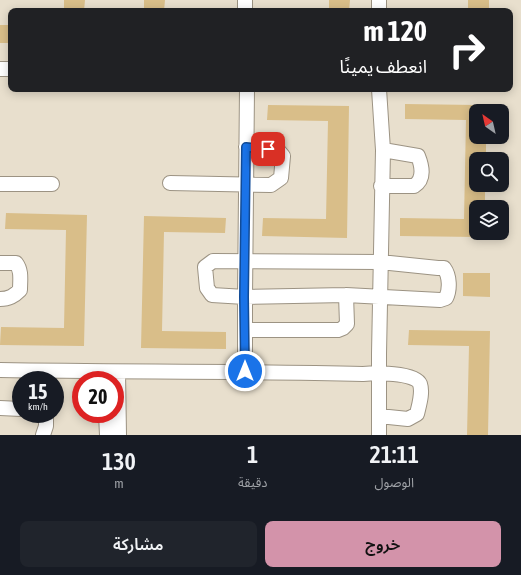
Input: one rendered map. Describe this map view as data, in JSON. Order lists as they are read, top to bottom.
{
  "north": "top left",
  "page": {
    "turn": ["120 m", "انعطف يمينًا"],
    "speed": "15 km/h",
    "limit": "20",
    "eta": [
      "21:11",
      "الوصول",
      "1",
      "دقيقة",
      "130",
      "m"
    ],
    "buttons": ["خروج", "مشاركة"]
  }
}
